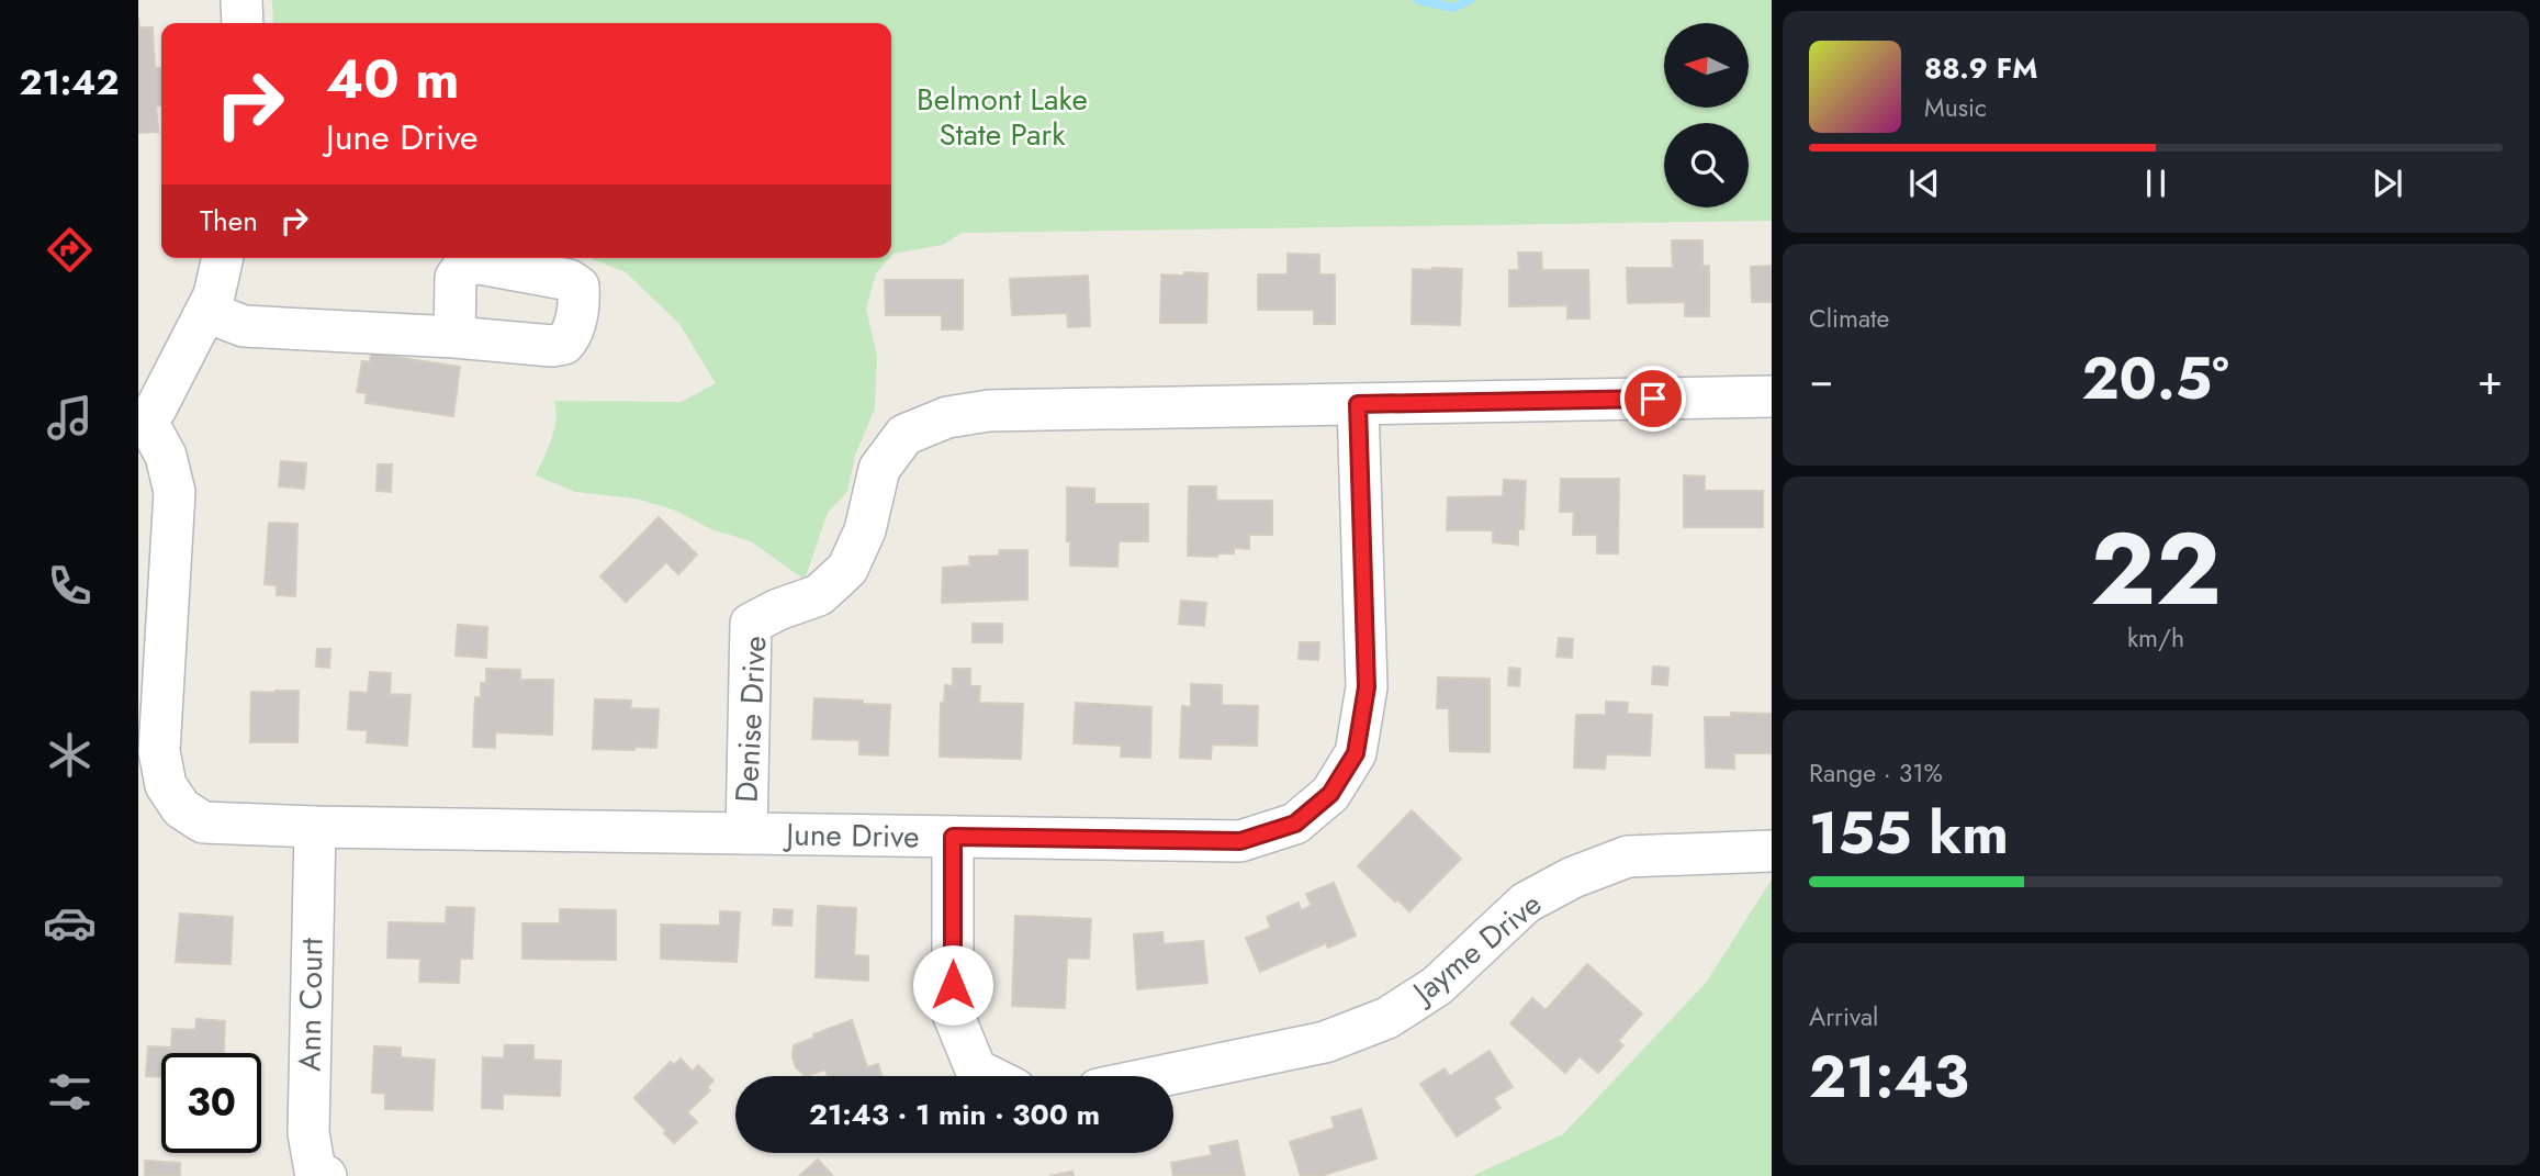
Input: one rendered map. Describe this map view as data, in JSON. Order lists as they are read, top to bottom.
{
  "streets": {
    "street": [
      "Denise Drive",
      "June Drive",
      "Jayme Drive",
      "Ann Court"
    ]
  },
  "crossings": [
    ["Denise Drive", "June Drive"],
    ["Denise Drive", "Ann Court"]
  ],
  "parks": ["Belmont Lake State Park"],
  "north": "left",
  "page": {
    "tabs": "21:42",
    "turn": ["40 m", "June Drive"],
    "song": ["88.9 FM", "Music"],
    "then": "Then",
    "tile": [
      "Climate",
      ["22", "km/h"],
      ["Range · 31%", "155 km"],
      ["Arrival", "21:43"]
    ],
    "heat": ["−", "20.5°", "+"],
    "limit": "30",
    "trip": "21:43 · 1 min · 300 m"
  }
}
